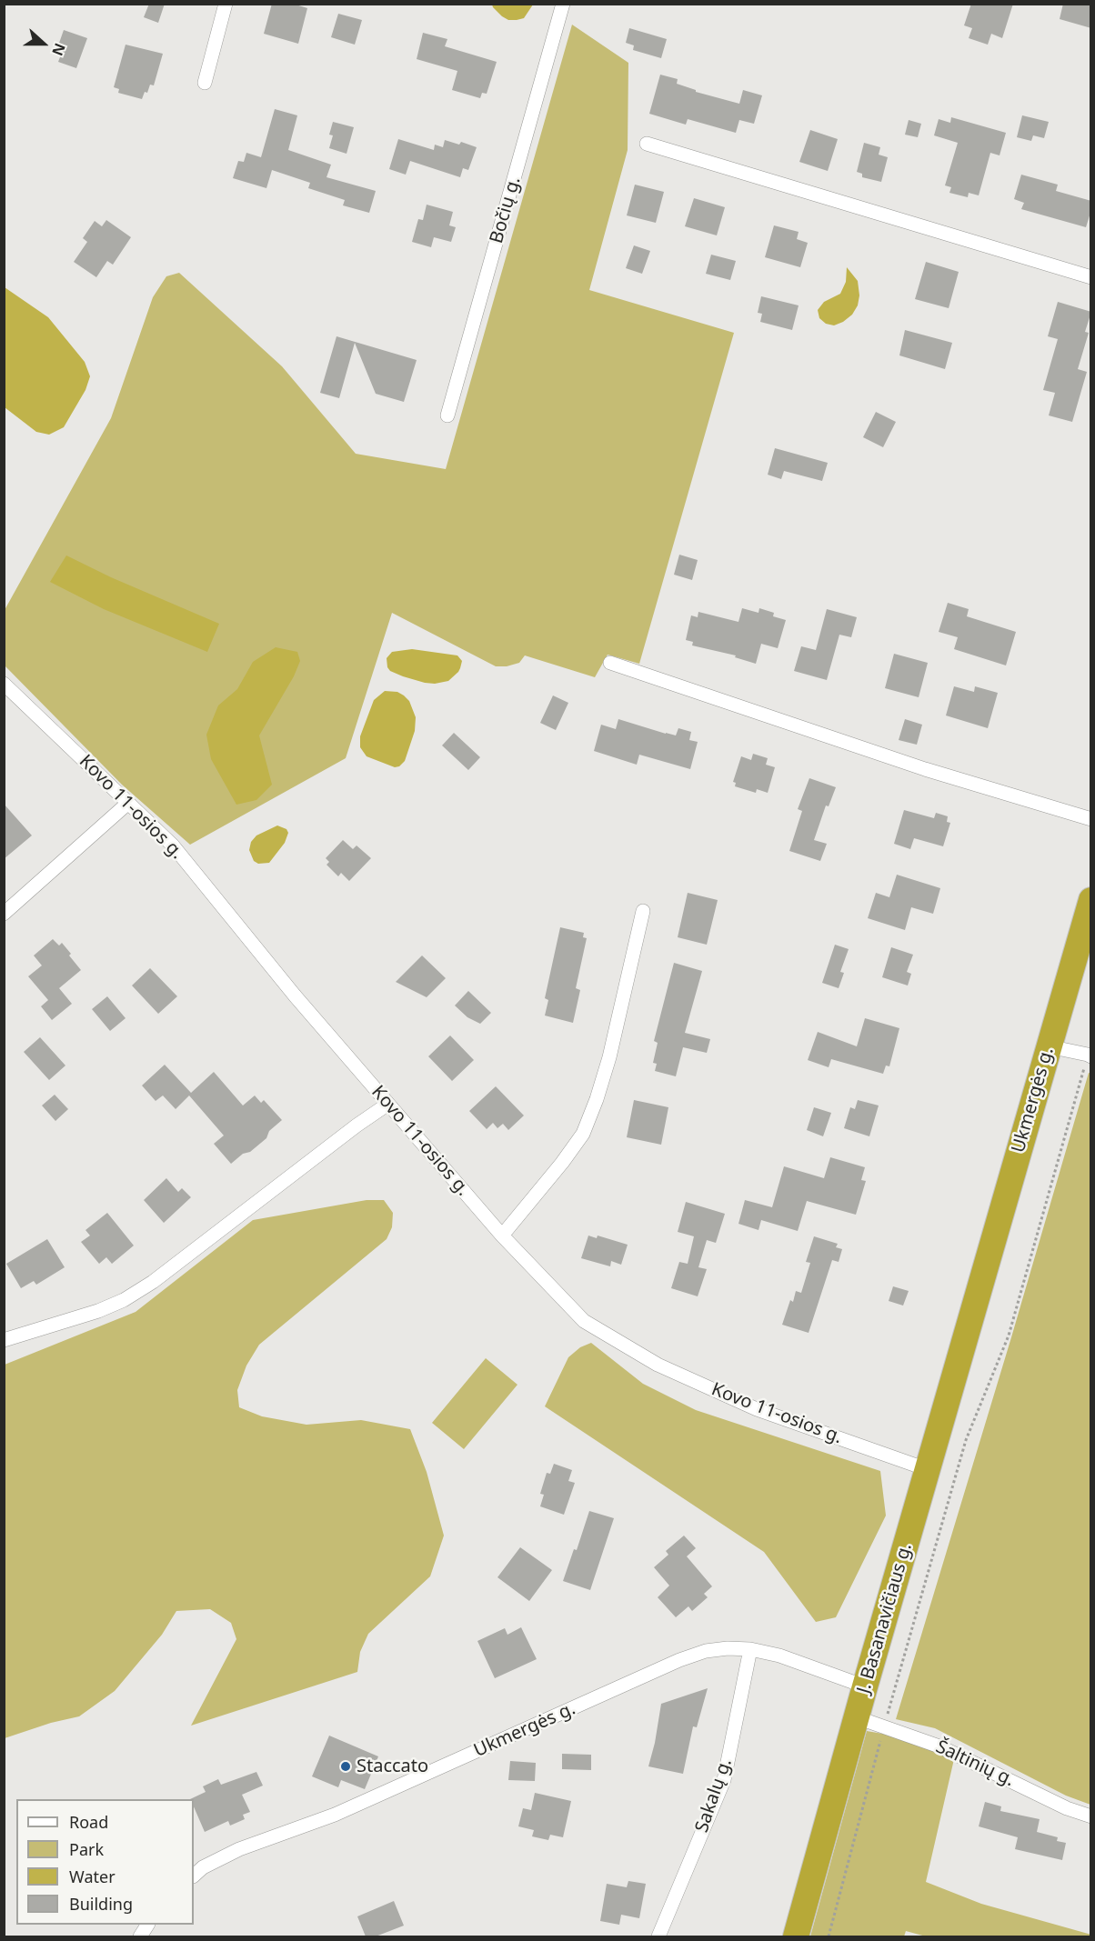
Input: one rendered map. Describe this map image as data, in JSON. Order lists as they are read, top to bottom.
{
  "streets": {
    "highway": ["Ukmergės g.", "J. Basanavičiaus g."],
    "street": [
      "Bočių g.",
      "Kovo 11-osios g.",
      "Šaltinių g.",
      "Sakalų g."
    ]
  },
  "crossings": [
    ["Kovo 11-osios g.", "J. Basanavičiaus g."],
    ["Ukmergės g.", "J. Basanavičiaus g."],
    ["Ukmergės g.", "Sakalų g."],
    ["J. Basanavičiaus g.", "Šaltinių g."]
  ],
  "places": ["Staccato"],
  "legend": [
    "Road",
    "Park",
    "Water",
    "Building"
  ],
  "north": "right"
}
